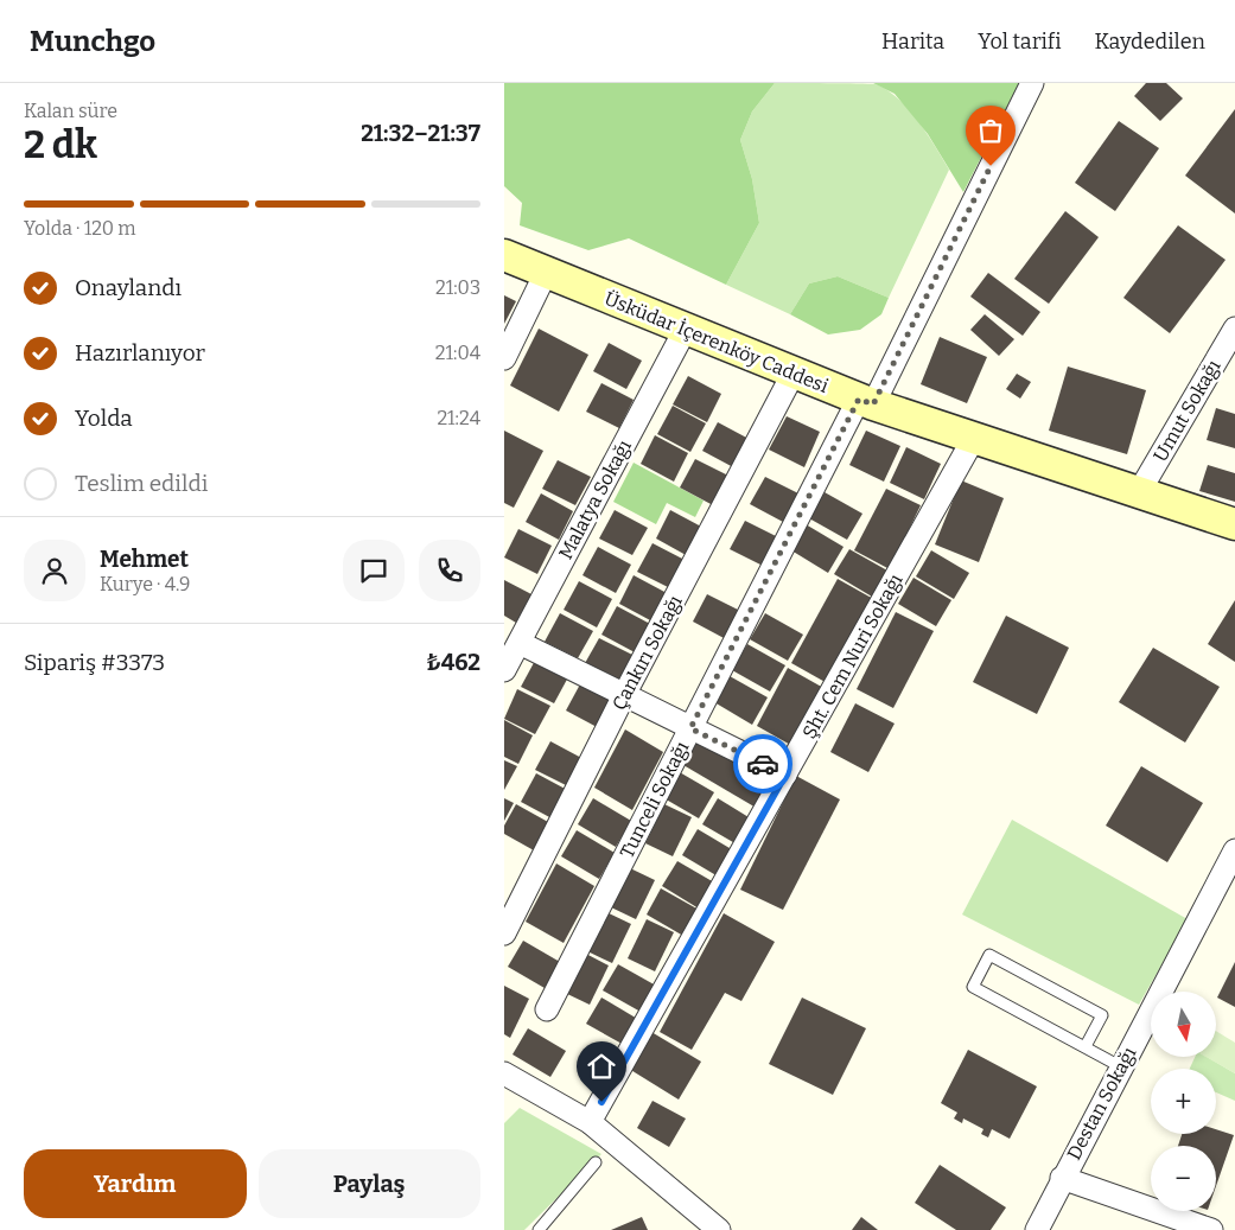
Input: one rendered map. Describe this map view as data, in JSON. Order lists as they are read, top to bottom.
{
  "streets": {
    "main road": ["Üsküdar İçerenköy Caddesi"],
    "street": [
      "Umut Sokağı",
      "Malatya Sokağı",
      "Çankırı Sokağı",
      "Şht. Cem Nuri Sokağı",
      "Tunceli Sokağı",
      "Destan Sokağı"
    ]
  },
  "crossings": [
    ["Üsküdar İçerenköy Caddesi", "Umut Sokağı"],
    ["Üsküdar İçerenköy Caddesi", "Malatya Sokağı"],
    ["Üsküdar İçerenköy Caddesi", "Çankırı Sokağı"],
    ["Üsküdar İçerenköy Caddesi", "Şht. Cem Nuri Sokağı"],
    ["Üsküdar İçerenköy Caddesi", "Tunceli Sokağı"]
  ],
  "north": "bottom",
  "page": {
    "header": "Munchgo",
    "nav": ["Harita", "Yol tarifi", "Kaydedilen"],
    "heading": ["2 dk", "Kalan süre", "21:32–21:37"],
    "panel": [
      "Mehmet",
      "Kurye · 4.9",
      "Sipariş #3373",
      "₺462"
    ],
    "bar": "Yolda · 120 m",
    "list": [
      ["Onaylandı", "21:03"],
      ["Hazırlanıyor", "21:04"],
      ["Yolda", "21:24"],
      "Teslim edildi"
    ],
    "map_buttons": ["+", "−"],
    "buttons": ["Yardım", "Paylaş"]
  }
}
